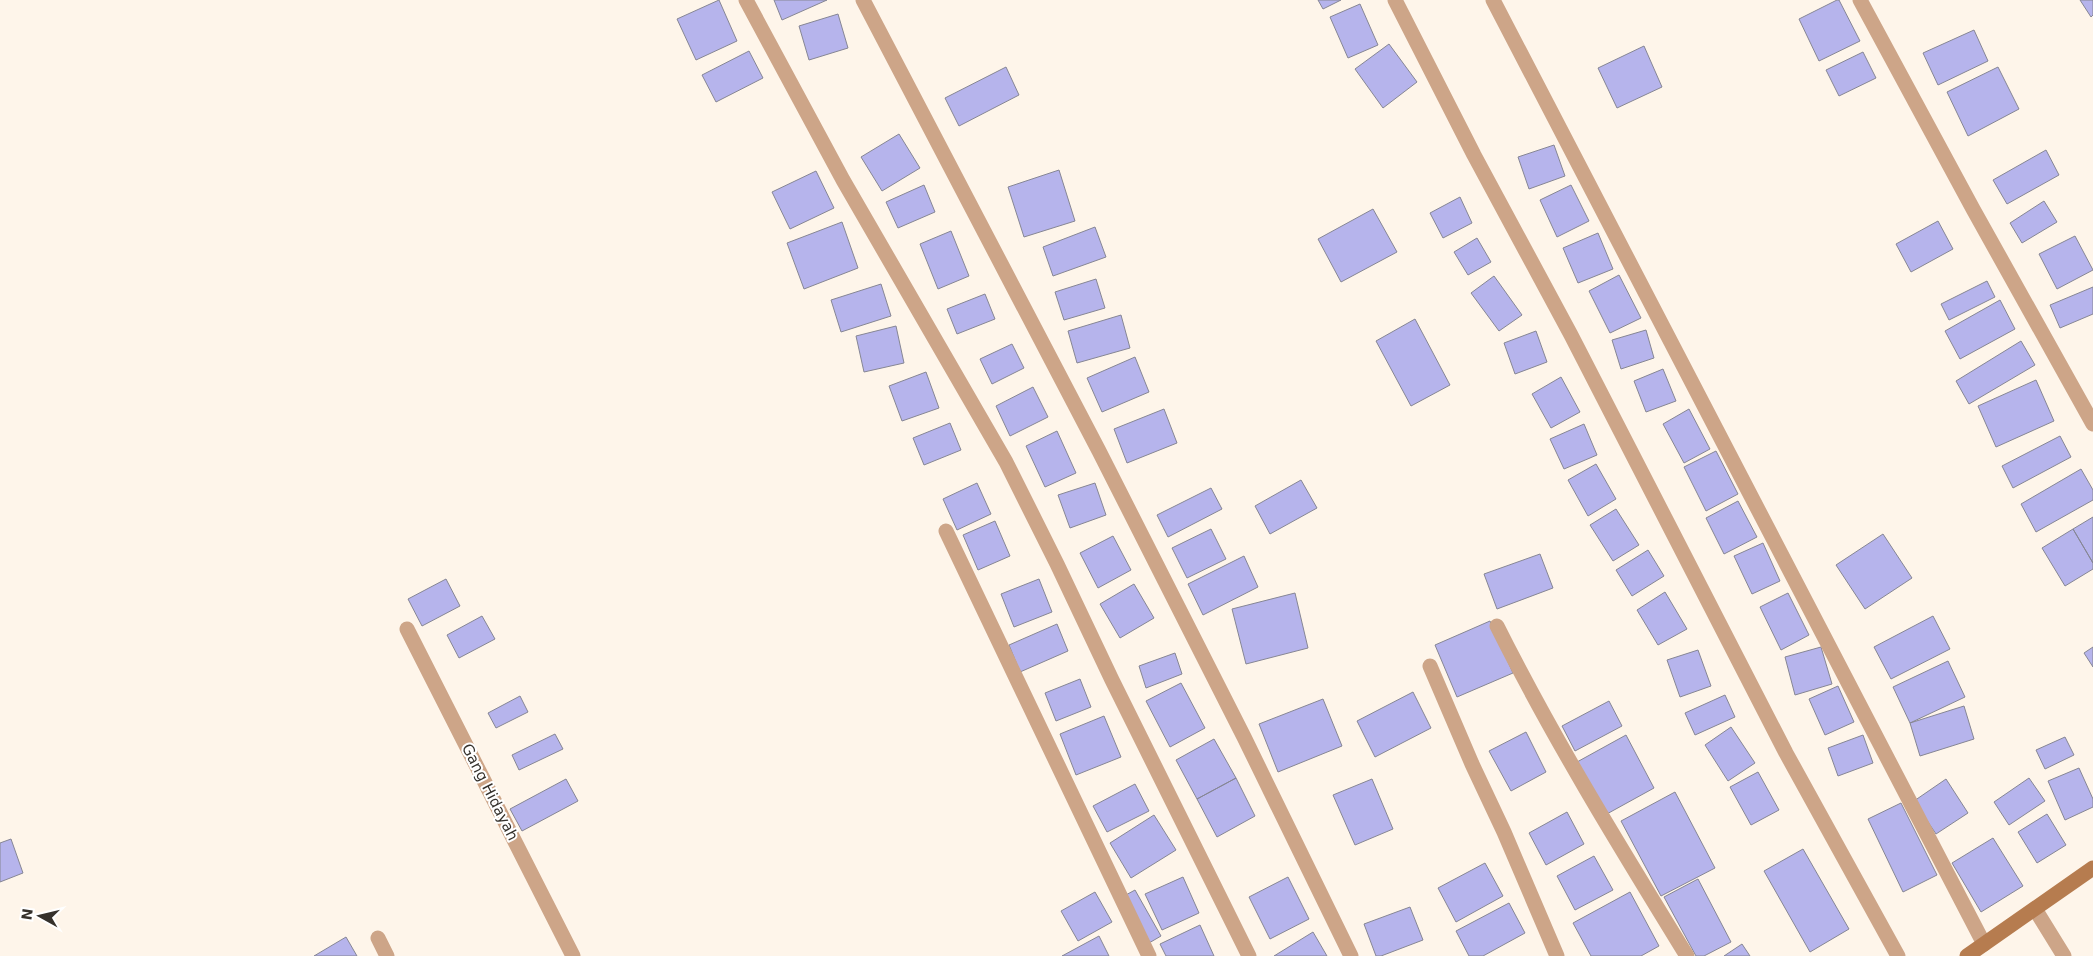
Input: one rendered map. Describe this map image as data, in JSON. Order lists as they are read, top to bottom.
{
  "streets": {
    "street": ["Gang Hidayah"]
  },
  "north": "left"
}
